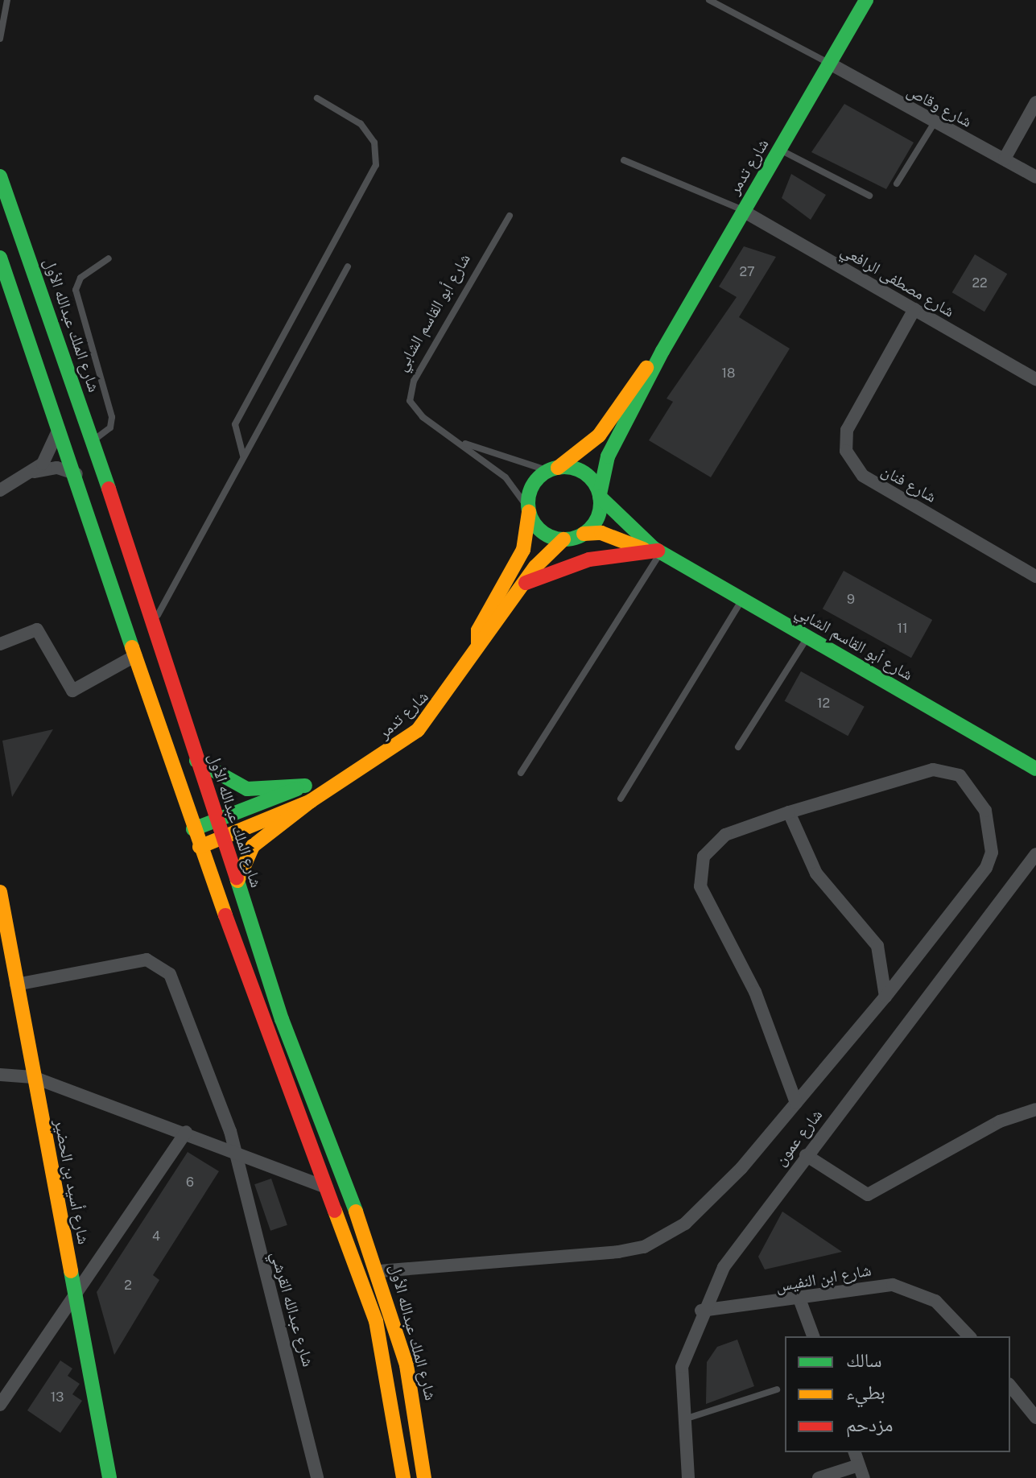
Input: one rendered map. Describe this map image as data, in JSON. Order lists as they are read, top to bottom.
{
  "streets": {
    "street": [
      "شارع وقاص",
      "شارع تدمر",
      "شارع مصطفى الرافعي",
      "شارع أبو القاسم الشابي",
      "شارع الملك عبدالله الأول",
      "شارع فنان",
      "شارع عمون",
      "شارع أسيد بن الحضير",
      "شارع ابن النفيس",
      "شارع عبدالله القرشي"
    ]
  },
  "crossings": [
    ["شارع وقاص", "شارع تدمر"],
    ["شارع تدمر", "شارع مصطفى الرافعي"],
    ["شارع تدمر", "شارع أبو القاسم الشابي"],
    ["شارع تدمر", "شارع الملك عبدالله الأول"],
    ["شارع مصطفى الرافعي", "شارع فنان"],
    ["شارع عمون", "شارع ابن النفيس"],
    ["شارع أسيد بن الحضير", "شارع عبدالله القرشي"]
  ],
  "house_numbers": [
    "27",
    "22",
    "18",
    "9",
    "11",
    "12",
    "6",
    "4",
    "2",
    "13"
  ],
  "legend": ["سالك", "بطيء", "مزدحم"]
}
